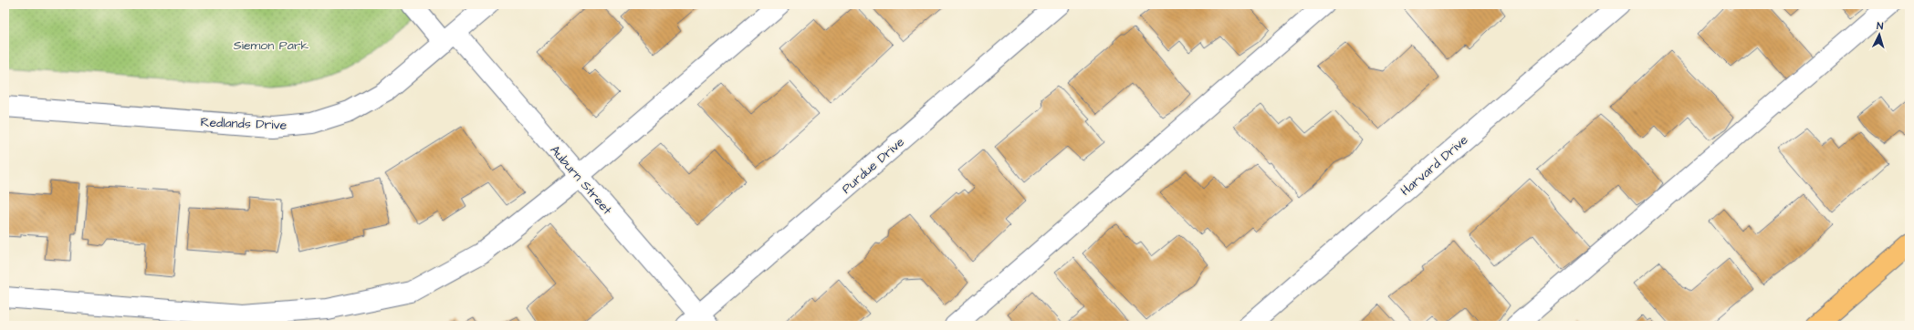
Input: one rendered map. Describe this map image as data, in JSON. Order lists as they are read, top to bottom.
{
  "streets": {
    "street": [
      "Redlands Drive",
      "Purdue Drive",
      "Harvard Drive",
      "Auburn Street"
    ]
  },
  "crossings": [
    ["Redlands Drive", "Auburn Street"],
    ["Purdue Drive", "Auburn Street"]
  ],
  "parks": ["Siemon Park"],
  "north": "top"
}
